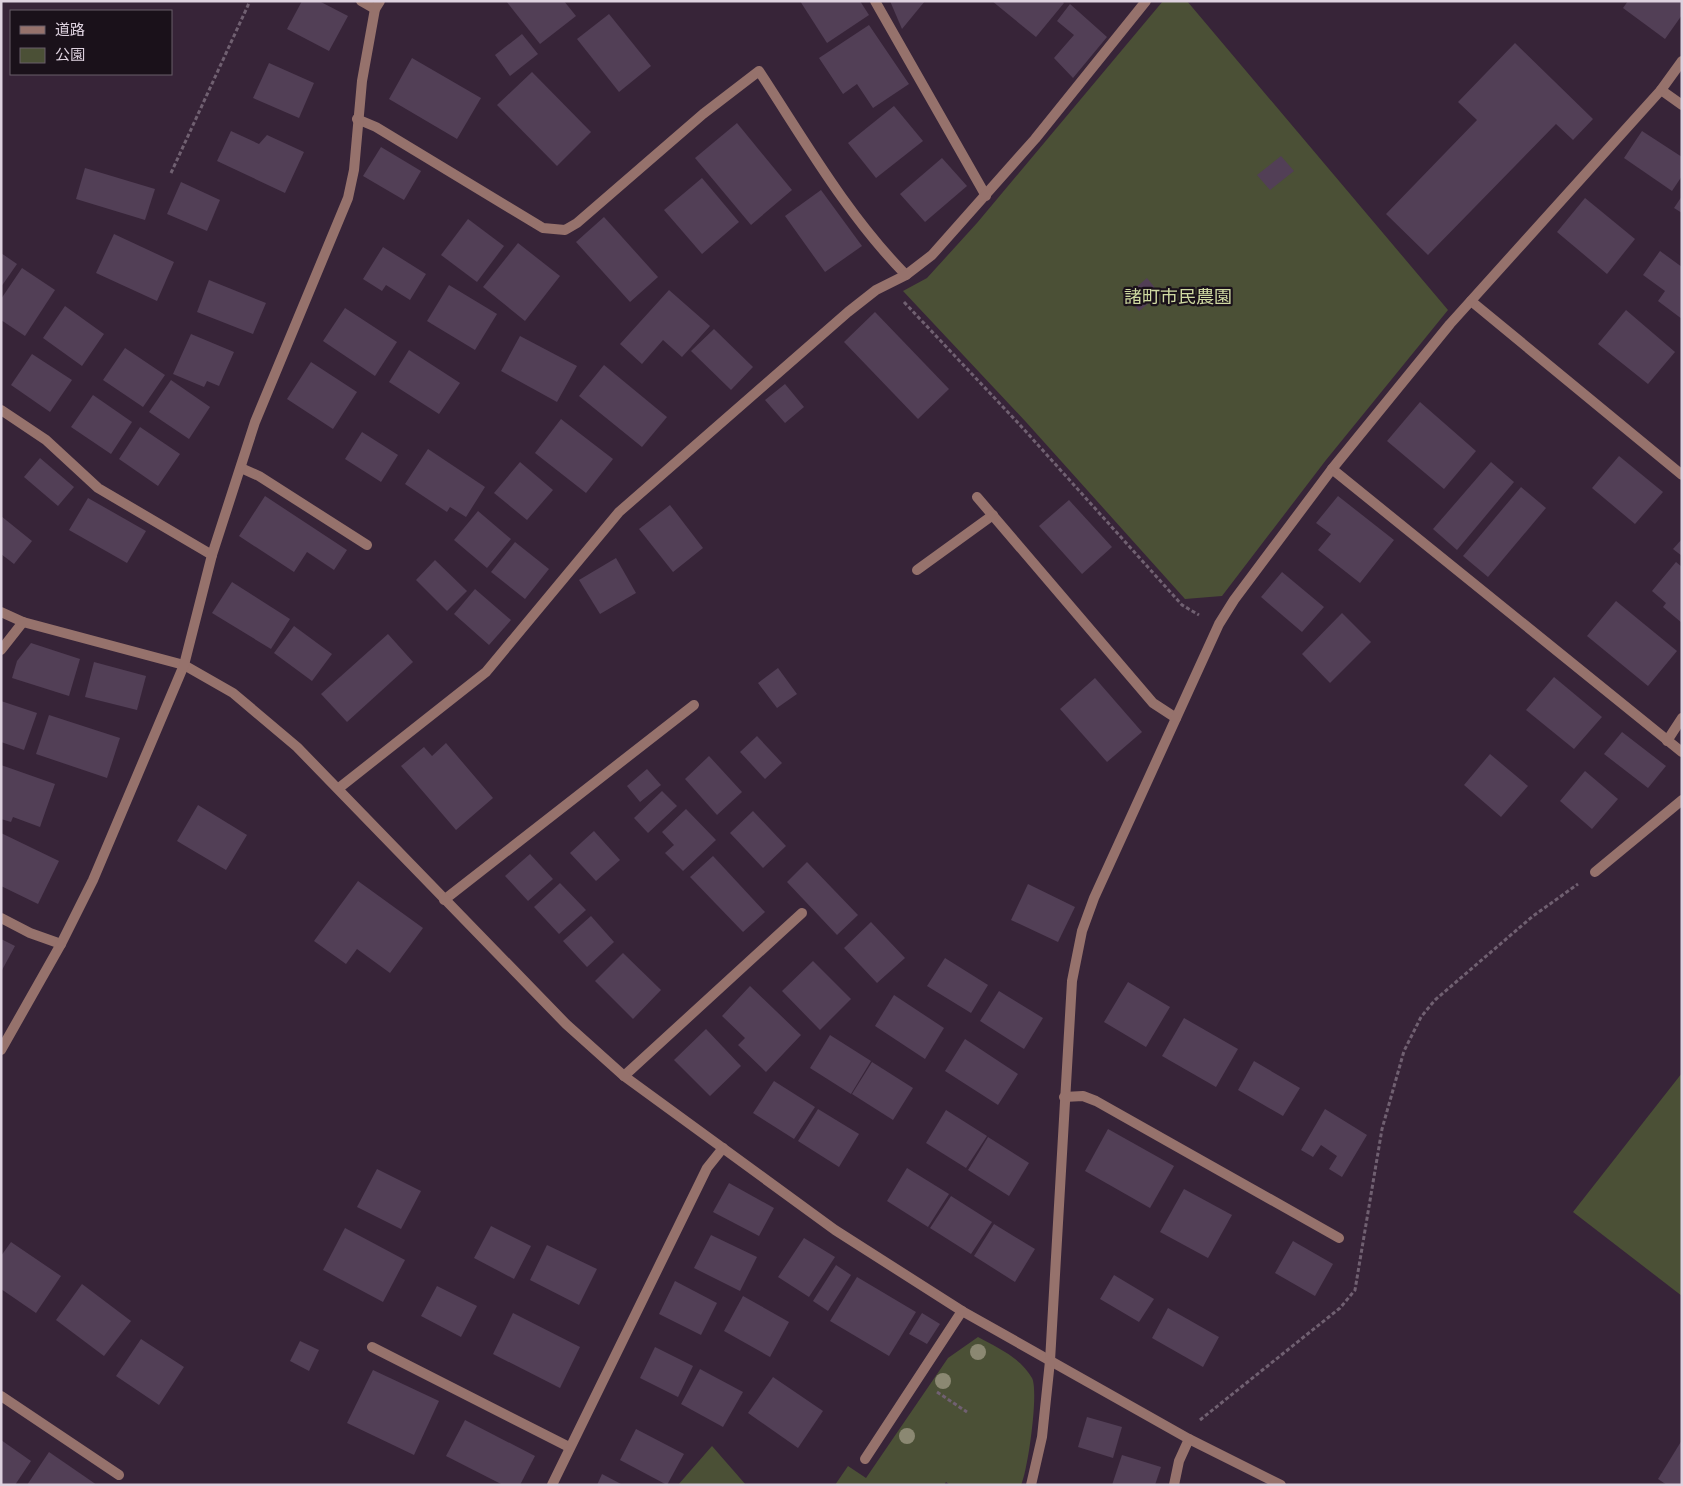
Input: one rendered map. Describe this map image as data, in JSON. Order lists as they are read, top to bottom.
{
  "parks": ["諸町市民農園"],
  "legend": ["道路", "公園"]
}
